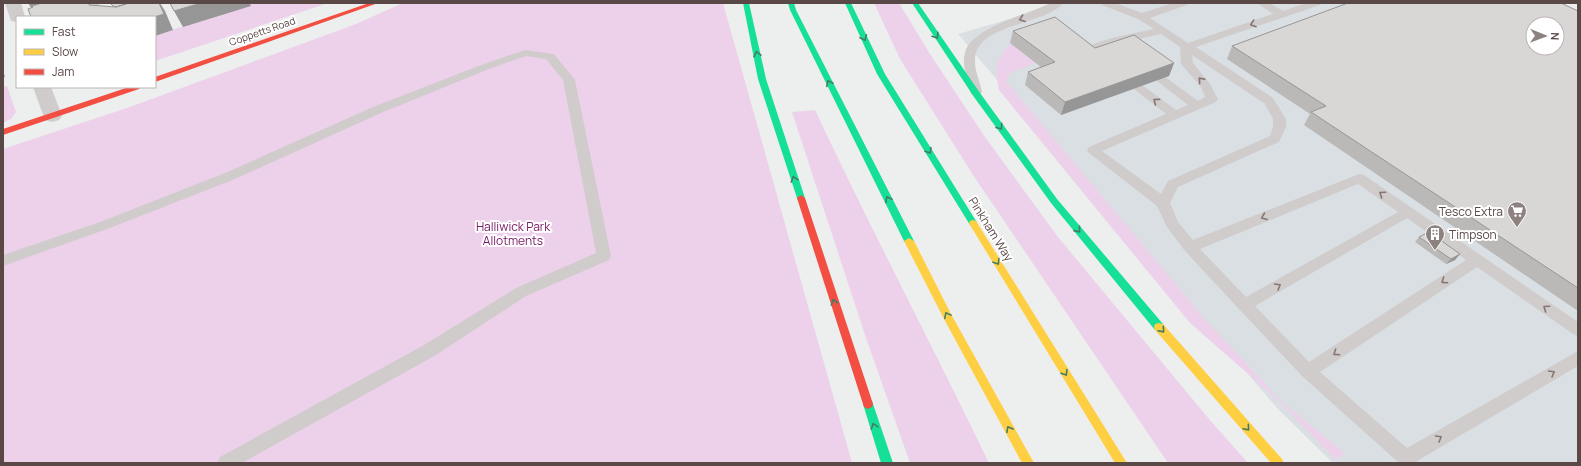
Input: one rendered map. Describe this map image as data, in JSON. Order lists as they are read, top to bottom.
{
  "streets": {
    "main road": ["Coppetts Road", "Pinkham Way"]
  },
  "parks": ["Halliwick Park Allotments"],
  "places": {
    "supermarket": ["Tesco Extra"],
    "building": ["Timpson"]
  },
  "legend": ["Fast", "Slow", "Jam"],
  "north": "right"
}
